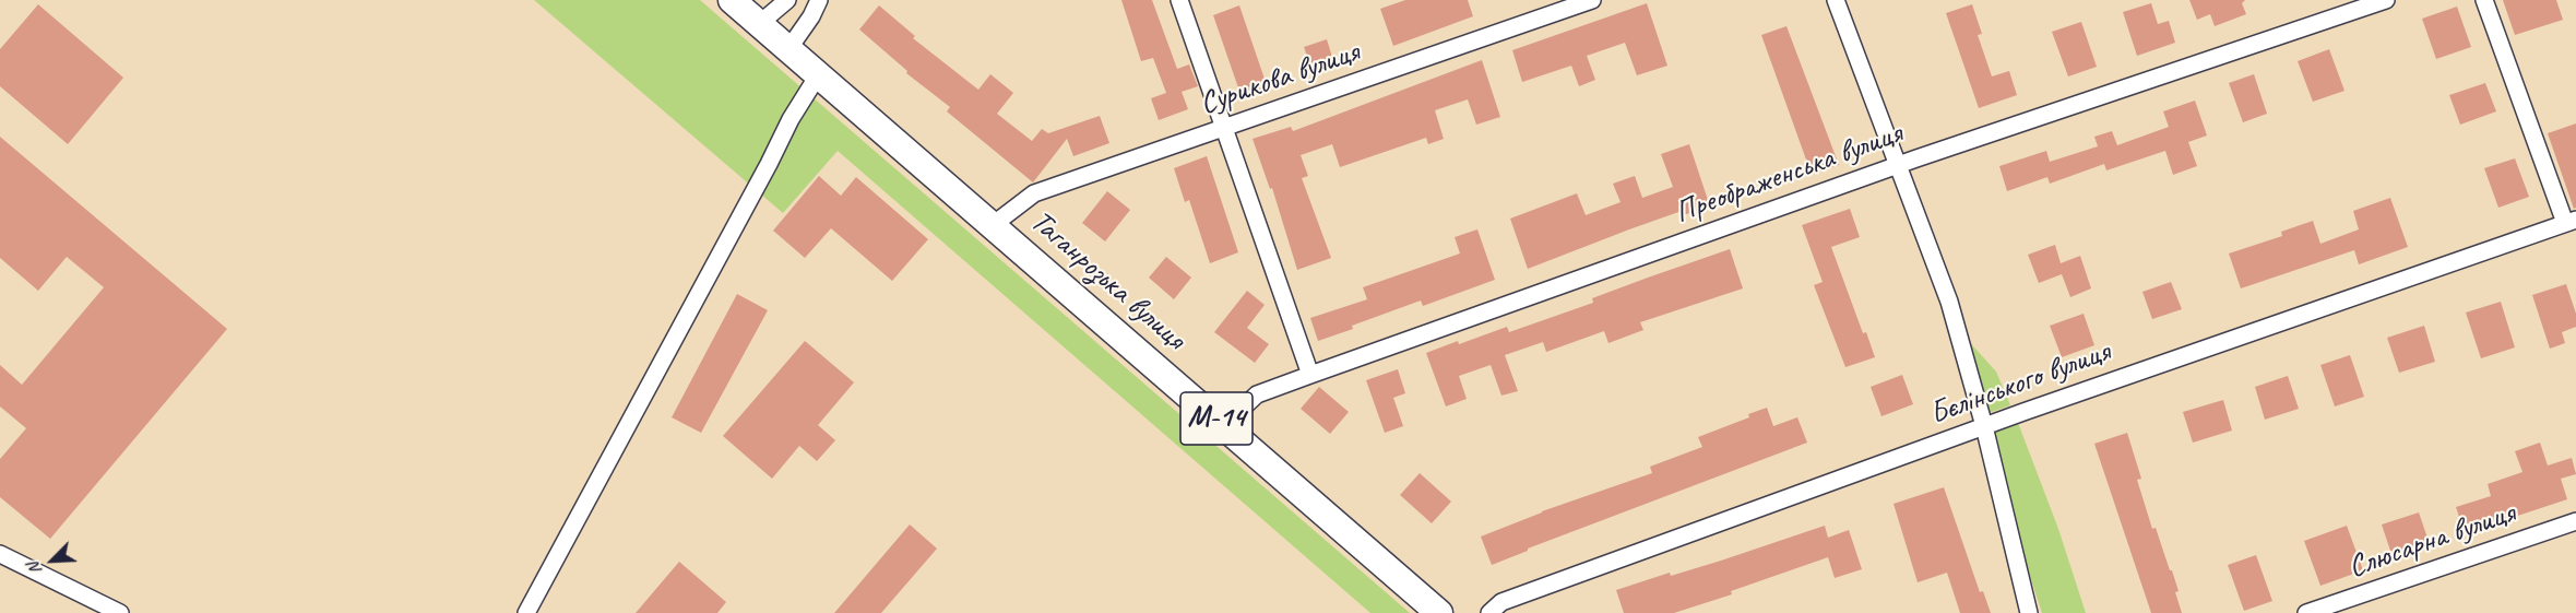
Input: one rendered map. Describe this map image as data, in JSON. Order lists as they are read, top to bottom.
{
  "streets": {
    "highway": ["Таганрозька вулиця", "М-14"],
    "street": [
      "Сурикова вулиця",
      "Преображенська вулиця",
      "Бєлінського вулиця",
      "Слюсарна вулиця"
    ]
  },
  "crossings": [
    ["Сурикова вулиця", "Таганрозька вулиця"],
    ["Преображенська вулиця", "Таганрозька вулиця"]
  ],
  "north": "bottom left"
}
